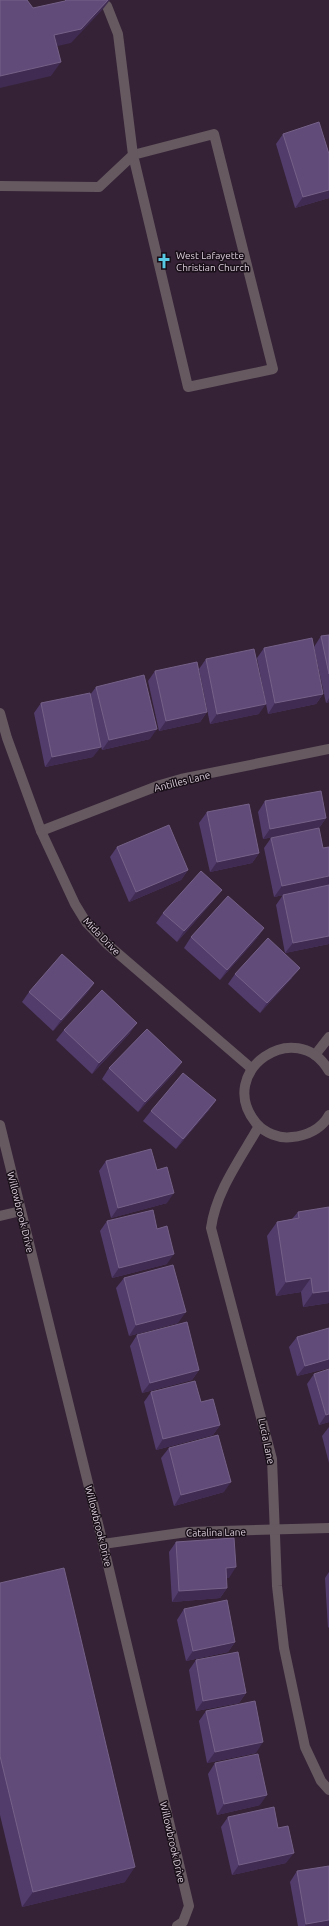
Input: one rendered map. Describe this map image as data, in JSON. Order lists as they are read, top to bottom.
{
  "streets": {
    "street": [
      "Antilles Lane",
      "Mida Drive",
      "Willowbrook Drive",
      "Lucia Lane",
      "Catalina Lane"
    ]
  },
  "crossings": [
    ["Antilles Lane", "Mida Drive"],
    ["Willowbrook Drive", "Catalina Lane"],
    ["Lucia Lane", "Catalina Lane"]
  ],
  "places": {
    "church": ["West Lafayette Christian Church"]
  }
}
